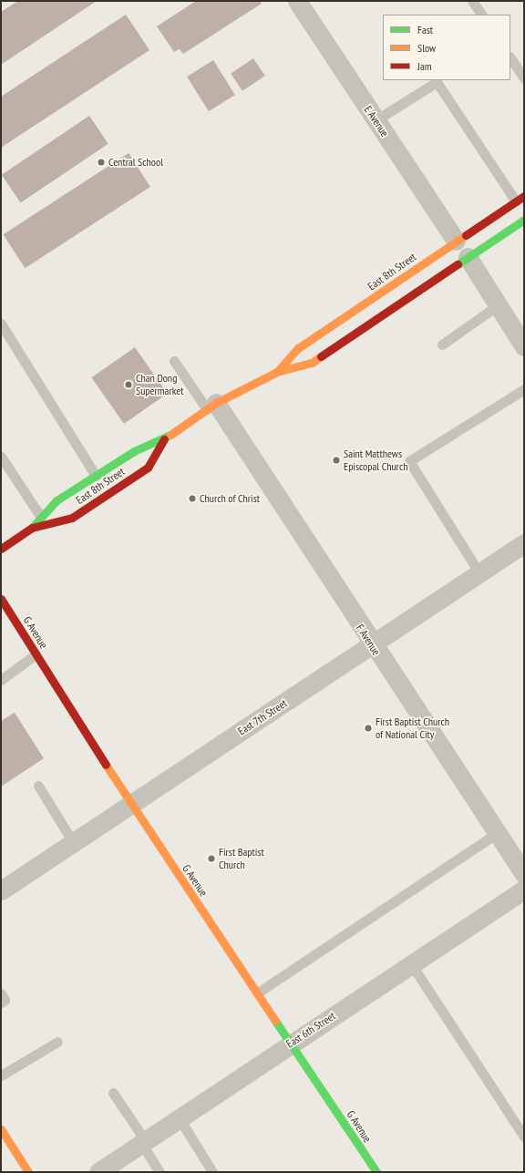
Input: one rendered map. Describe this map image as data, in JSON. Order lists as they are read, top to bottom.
{
  "streets": {
    "main road": ["East 8th Street", "G Avenue"],
    "street": [
      "E Avenue",
      "F Avenue",
      "East 7th Street",
      "East 6th Street"
    ]
  },
  "crossings": [
    ["E Avenue", "East 8th Street"],
    ["East 8th Street", "F Avenue"],
    ["G Avenue", "East 7th Street"],
    ["G Avenue", "East 6th Street"],
    ["F Avenue", "East 7th Street"]
  ],
  "places": [
    "Central School",
    "Chan Dong Supermarket",
    "Saint Matthews Episcopal Church",
    "Church of Christ",
    "First Baptist Church of National City",
    "First Baptist Church"
  ],
  "legend": ["Fast", "Slow", "Jam"]
}
